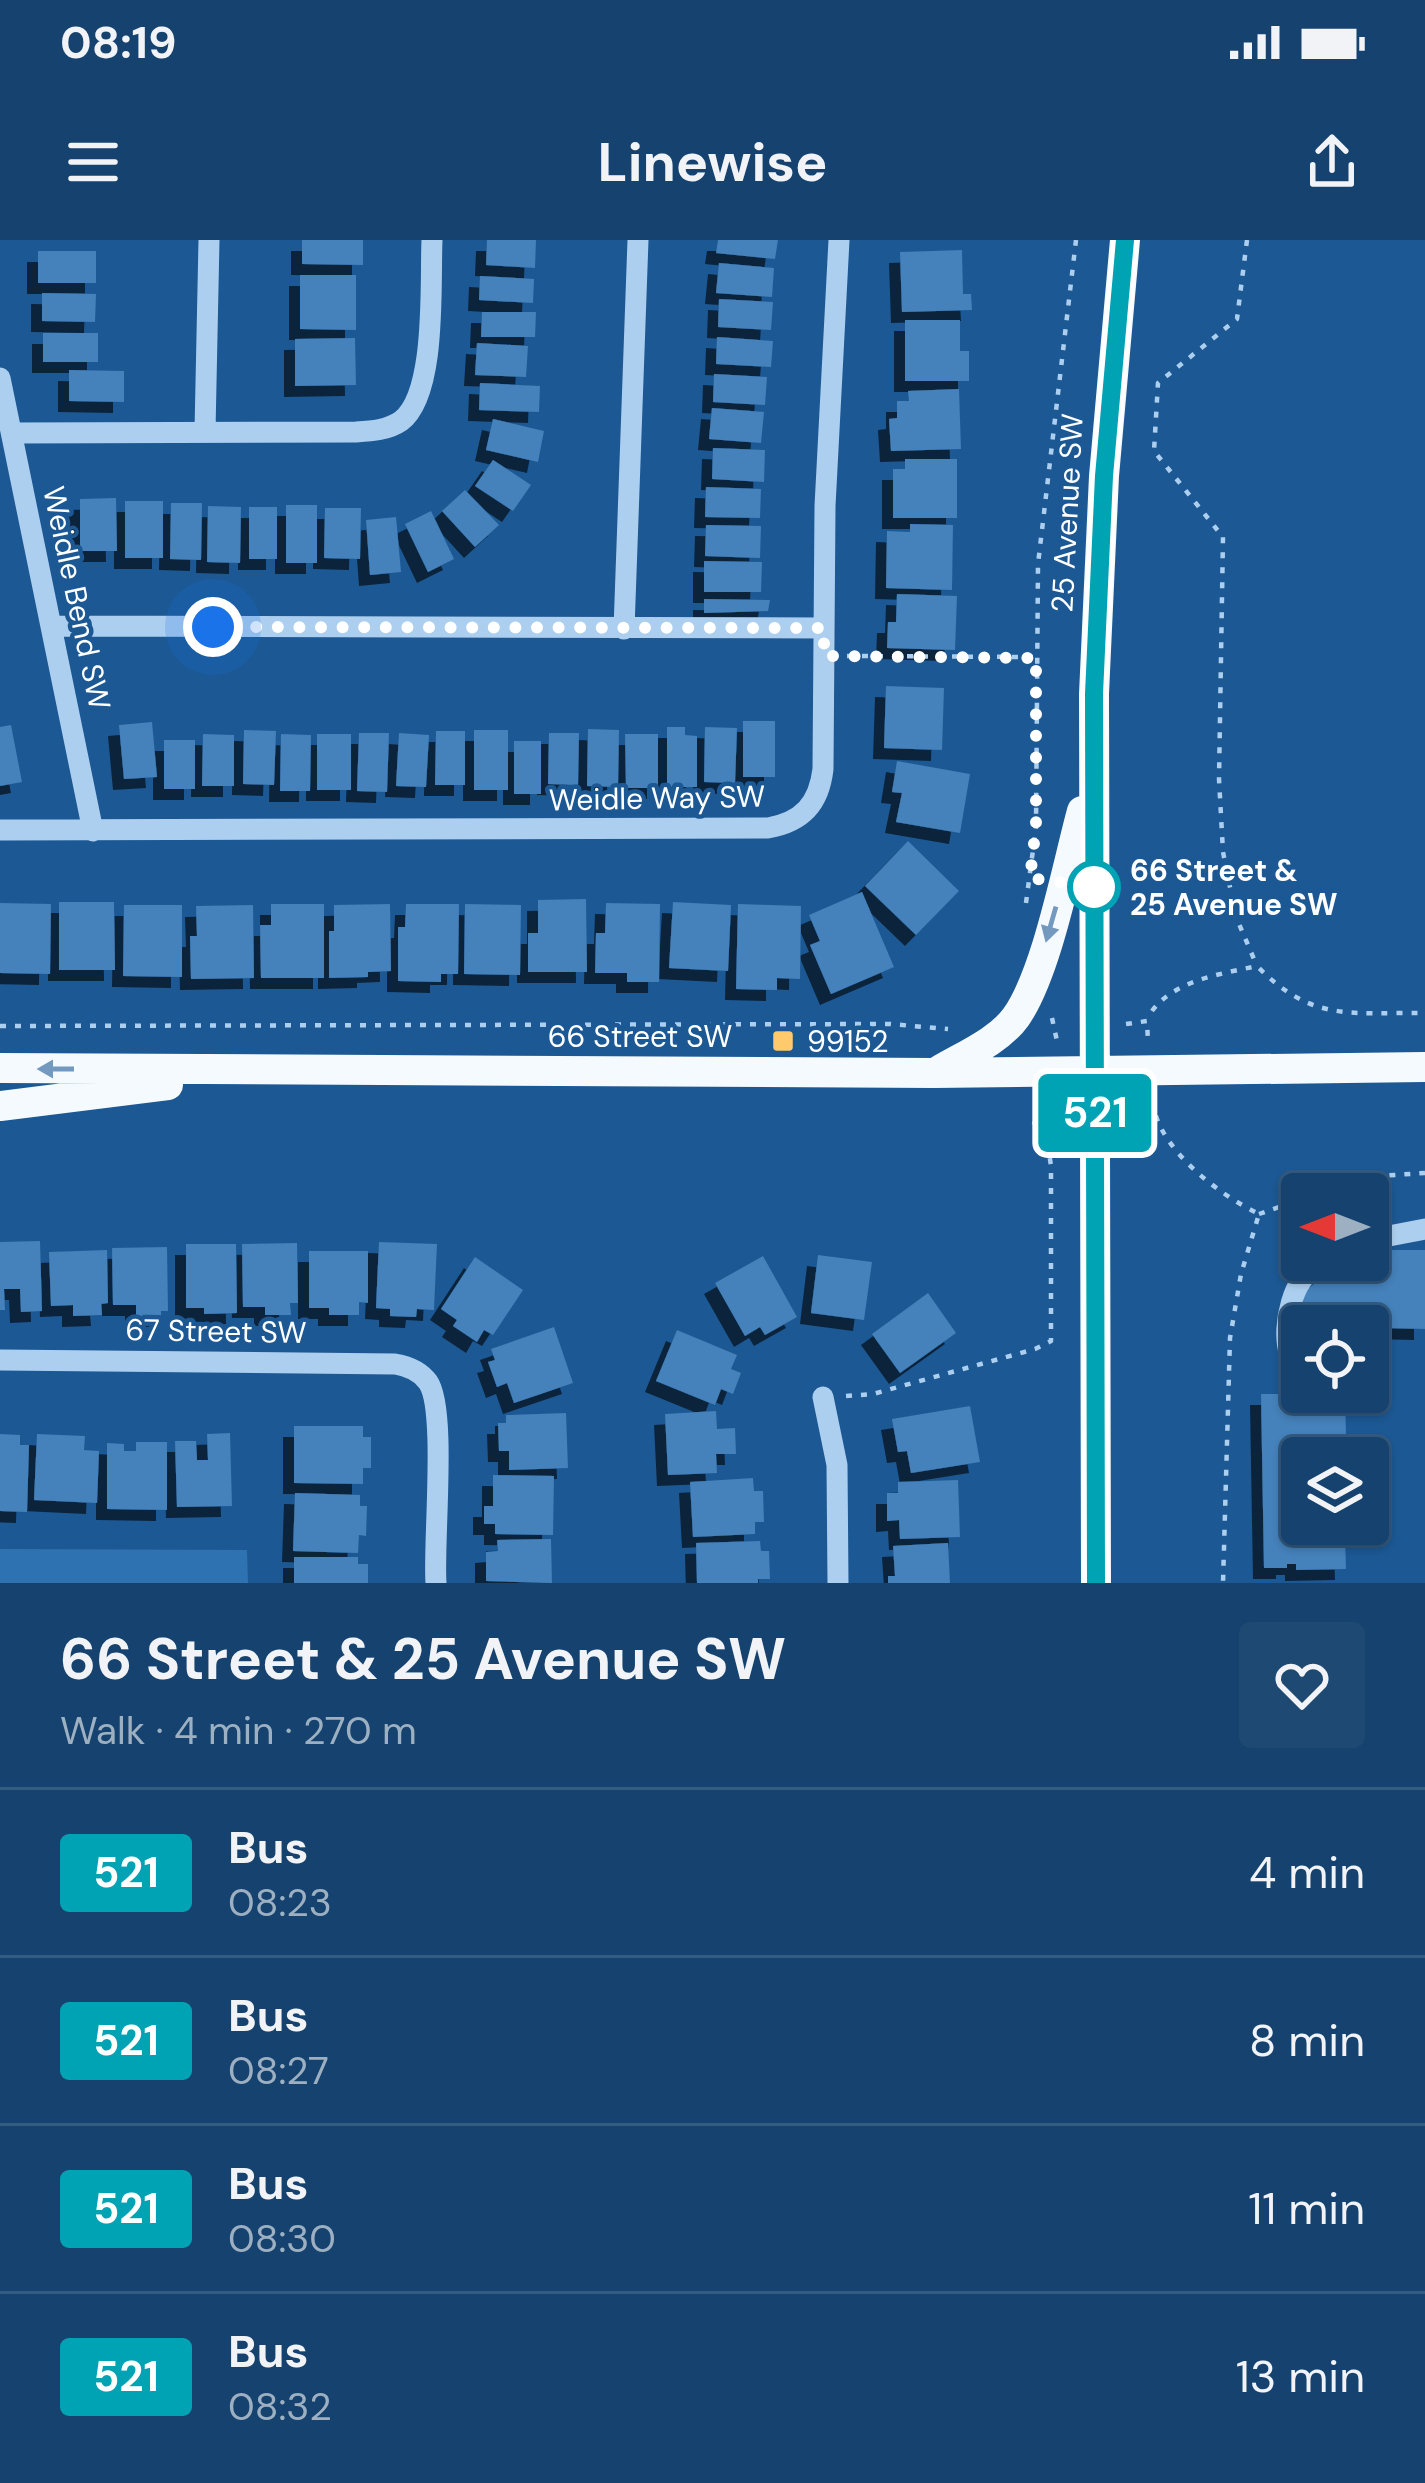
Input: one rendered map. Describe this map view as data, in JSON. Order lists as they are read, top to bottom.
{
  "streets": {
    "main road": ["25 Avenue SW", "66 Street SW"],
    "street": ["Weidle Bend SW", "Weidle Way SW", "67 Street SW"]
  },
  "crossings": [
    ["25 Avenue SW", "66 Street SW"],
    ["Weidle Bend SW", "Weidle Way SW"]
  ],
  "places": {
    "other": ["66 Street & 25 Avenue SW"],
    "transit": ["99152"]
  },
  "lines": ["bus line 521"],
  "north": "left",
  "page": {
    "status": "08:19",
    "header": "Linewise",
    "on_map": "521",
    "heading": ["66 Street & 25 Avenue SW", "Walk · 4 min · 270 m"],
    "list": [
      {
        "mark": "521",
        "name": "Bus",
        "note": "08:23",
        "value": "4 min"
      },
      {
        "mark": "521",
        "name": "Bus",
        "note": "08:27",
        "value": "8 min"
      },
      {
        "mark": "521",
        "name": "Bus",
        "note": "08:30",
        "value": "11 min"
      },
      {
        "mark": "521",
        "name": "Bus",
        "note": "08:32",
        "value": "13 min"
      }
    ]
  }
}
